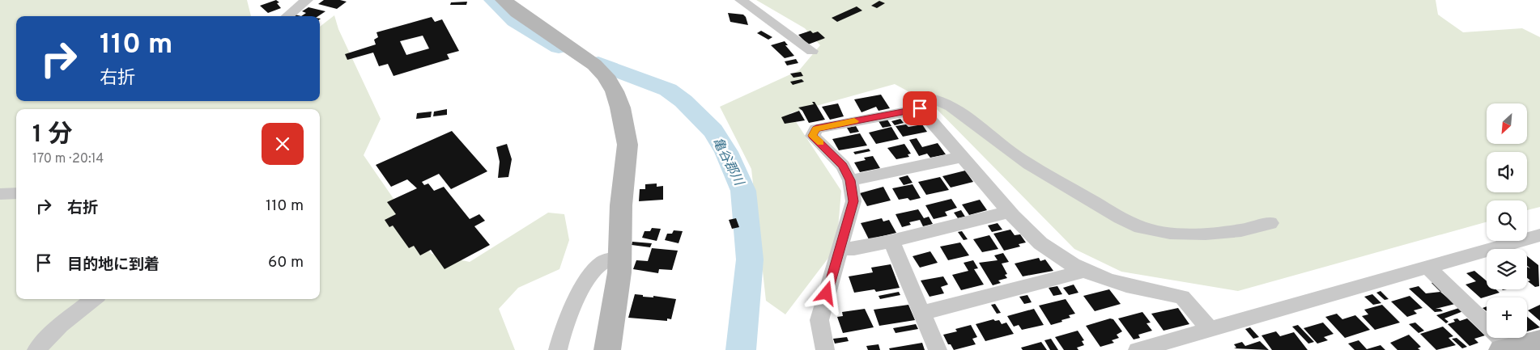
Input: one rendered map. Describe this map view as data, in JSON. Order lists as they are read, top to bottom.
{
  "water": ["亀谷郡川"],
  "north": "bottom left",
  "page": {
    "turn": ["110 m", "右折"],
    "map_buttons": "+",
    "heading": ["1 分", "170 m · 20:14"],
    "list": [
      {
        "name": "右折",
        "value": "110 m"
      },
      {
        "name": "目的地に到着",
        "value": "60 m"
      }
    ]
  }
}
